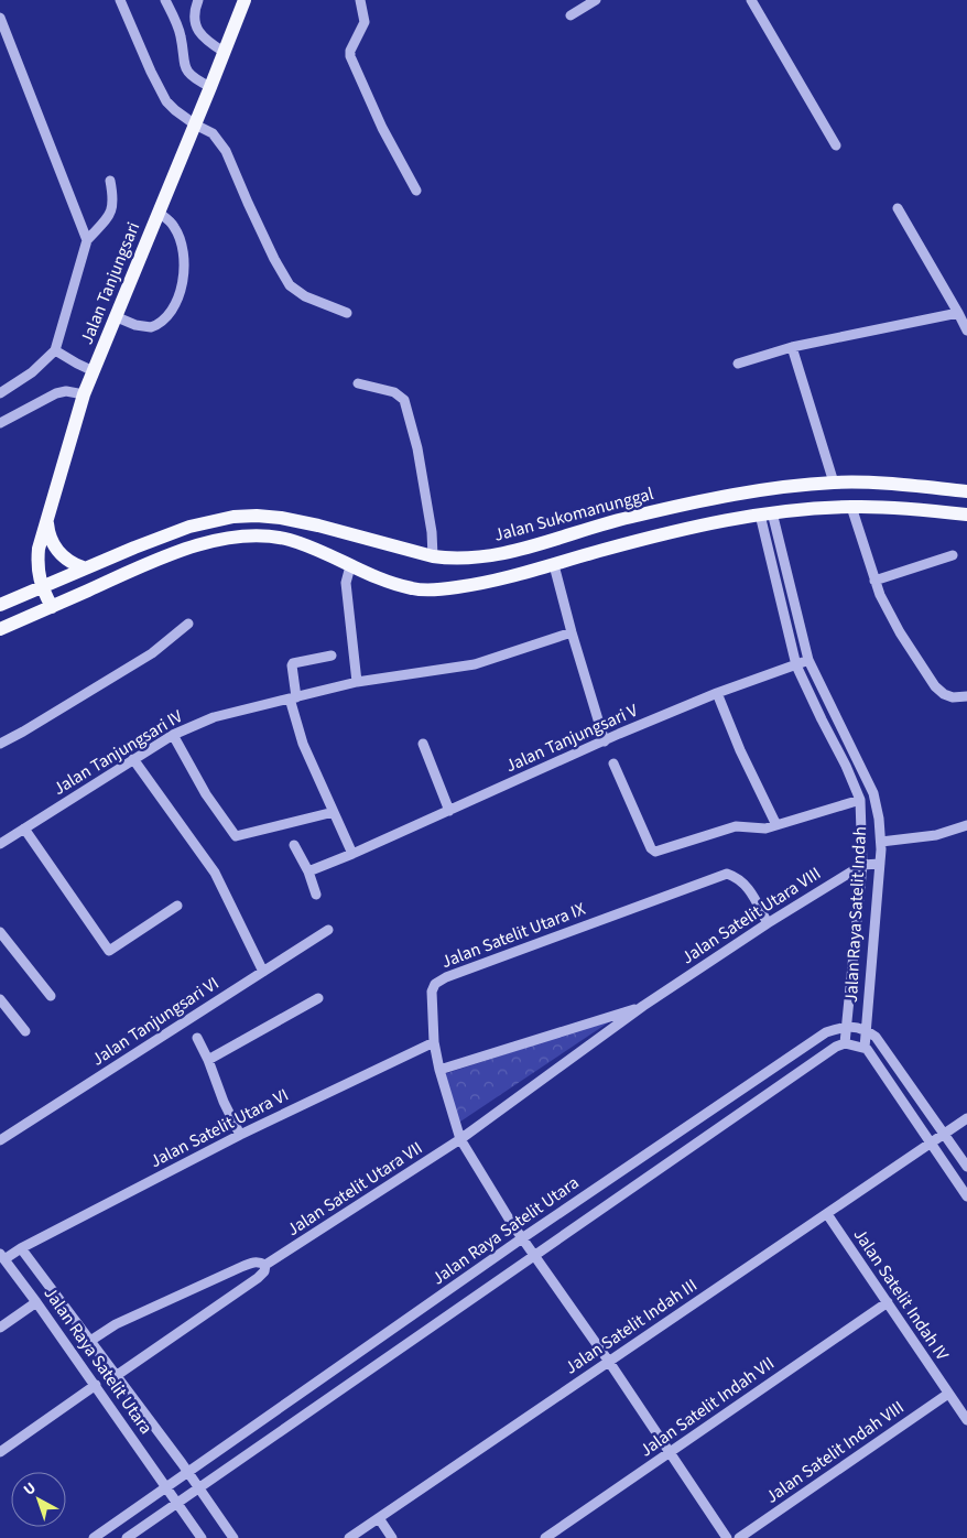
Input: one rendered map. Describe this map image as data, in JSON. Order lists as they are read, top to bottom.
{
  "streets": {
    "main road": ["Jalan Tanjungsari", "Jalan Sukomanunggal", "Jalan Raya Satelit Indah"],
    "street": [
      "Jalan Tanjungsari V",
      "Jalan Tanjungsari IV",
      "Jalan Satelit Utara VIII",
      "Jalan Satelit Utara IX",
      "Jalan Tanjungsari VI",
      "Jalan Satelit Utara VI",
      "Jalan Satelit Utara VII",
      "Jalan Raya Satelit Utara",
      "Jalan Satelit Indah IV",
      "Jalan Satelit Indah III",
      "Jalan Satelit Indah VII",
      "Jalan Satelit Indah VIII"
    ]
  },
  "crossings": [
    ["Jalan Tanjungsari", "Jalan Sukomanunggal"],
    ["Jalan Sukomanunggal", "Jalan Raya Satelit Indah"],
    ["Jalan Tanjungsari V", "Jalan Raya Satelit Indah"],
    ["Jalan Raya Satelit Indah", "Jalan Satelit Utara VIII"],
    ["Jalan Raya Satelit Indah", "Jalan Raya Satelit Utara"],
    ["Jalan Raya Satelit Indah", "Jalan Satelit Indah III"],
    ["Jalan Satelit Utara VIII", "Jalan Satelit Utara IX"],
    ["Jalan Satelit Utara VIII", "Jalan Satelit Utara VII"],
    ["Jalan Satelit Utara IX", "Jalan Satelit Utara VI"],
    ["Jalan Satelit Utara IX", "Jalan Satelit Utara VII"],
    ["Jalan Satelit Utara IX", "Jalan Raya Satelit Utara"],
    ["Jalan Satelit Utara IX", "Jalan Satelit Indah III"],
    ["Jalan Satelit Utara IX", "Jalan Satelit Indah VII"],
    ["Jalan Satelit Utara VI", "Jalan Raya Satelit Utara"],
    ["Jalan Satelit Utara VII", "Jalan Raya Satelit Utara"],
    ["Jalan Satelit Indah IV", "Jalan Satelit Indah III"],
    ["Jalan Satelit Indah IV", "Jalan Satelit Indah VII"],
    ["Jalan Satelit Indah IV", "Jalan Satelit Indah VIII"]
  ],
  "north": "top left"
}
